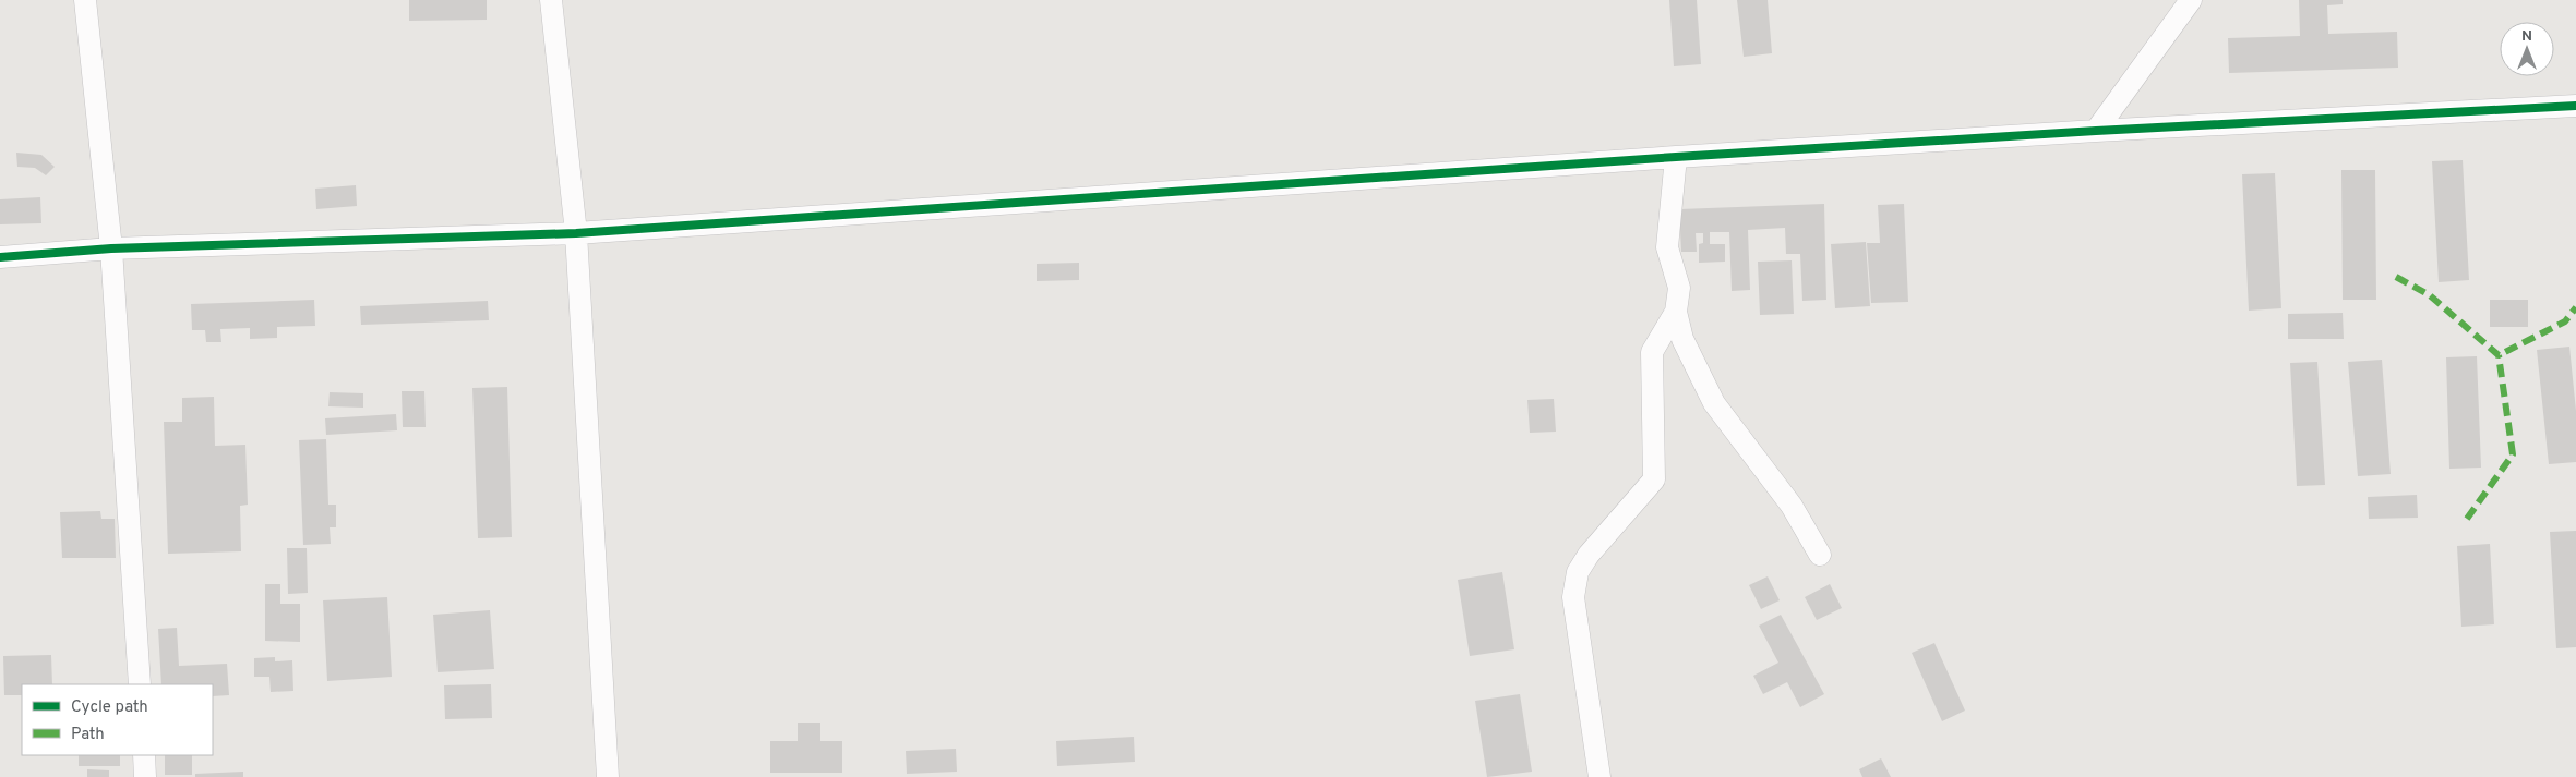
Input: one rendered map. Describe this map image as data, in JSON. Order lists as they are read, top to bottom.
{
  "legend": ["Cycle path", "Path"],
  "north": "top"
}
